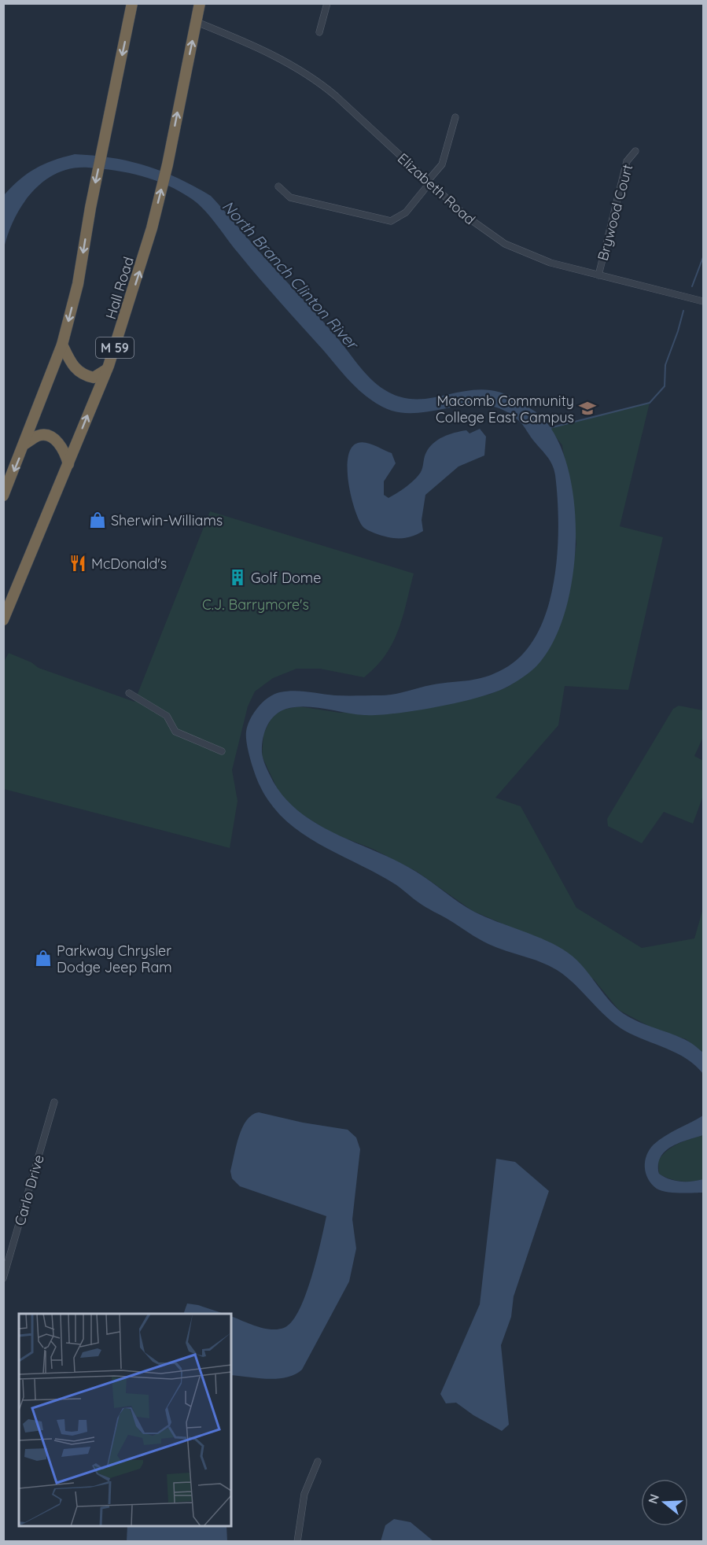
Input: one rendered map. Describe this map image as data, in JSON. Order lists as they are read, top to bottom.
{
  "streets": {
    "highway": ["Hall Road", "M 59"],
    "street": ["Elizabeth Road", "Brywood Court", "Carlo Drive"]
  },
  "crossings": [
    ["Elizabeth Road", "Brywood Court"],
    ["Elizabeth Road", "Hall Road"]
  ],
  "water": ["North Branch Clinton River"],
  "parks": ["C.J. Barrymore's"],
  "places": {
    "school or university": ["Macomb Community College East Campus"],
    "shop": ["Sherwin-Williams", "Parkway Chrysler Dodge Jeep Ram"],
    "restaurant": ["McDonald's"],
    "building": ["Golf Dome"]
  },
  "north": "left"
}
